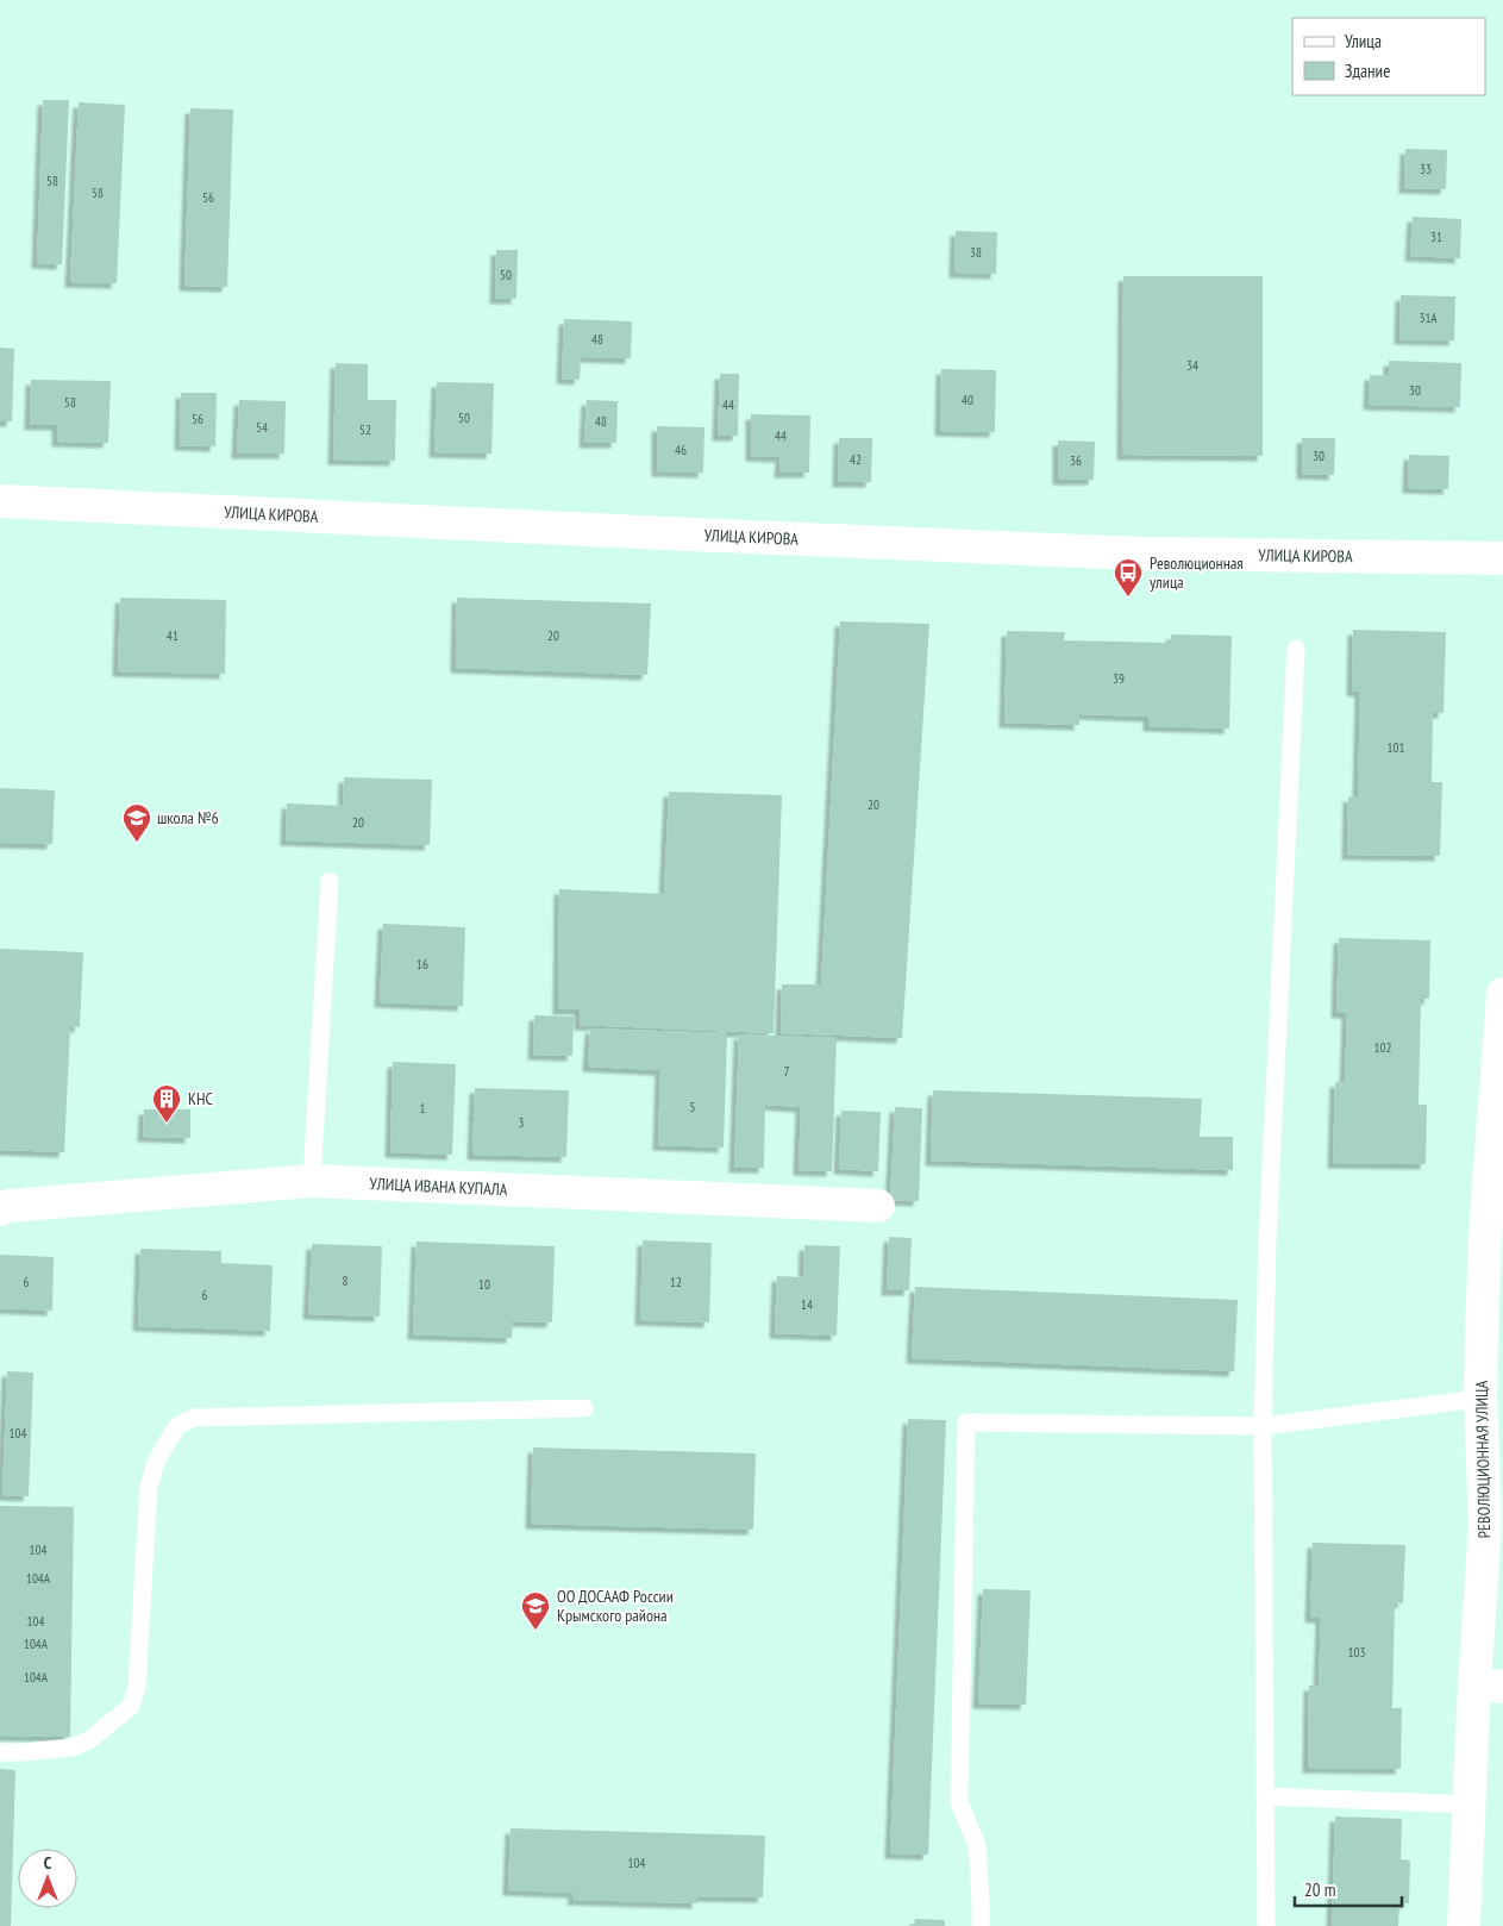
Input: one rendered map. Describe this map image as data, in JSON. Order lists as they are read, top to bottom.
{
  "streets": {
    "street": ["УЛИЦА КИРОВА", "УЛИЦА ИВАНА КУПАЛА", "РЕВОЛЮЦИОННАЯ УЛИЦА"]
  },
  "places": {
    "bus stop": ["Революционная улица"],
    "school or university": ["школа №6", "ОО ДОСААФ России Крымского района"],
    "building": ["КНС"]
  },
  "house_numbers": [
    "33",
    "58",
    "58",
    "56",
    "31",
    "38",
    "50",
    "31А",
    "48",
    "34",
    "30",
    "40",
    "58",
    "44",
    "50",
    "56",
    "48",
    "54",
    "52",
    "44",
    "46",
    "30",
    "42",
    "36",
    "41",
    "20",
    "39",
    "101",
    "20",
    "20",
    "16",
    "102",
    "7",
    "5",
    "1",
    "3",
    "8",
    "6",
    "12",
    "10",
    "6",
    "14",
    "104",
    "104",
    "104А",
    "104",
    "104А",
    "103",
    "104А",
    "104"
  ],
  "legend": ["Улица", "Здание"],
  "scale_bar": "20 m",
  "north": "top"
}
